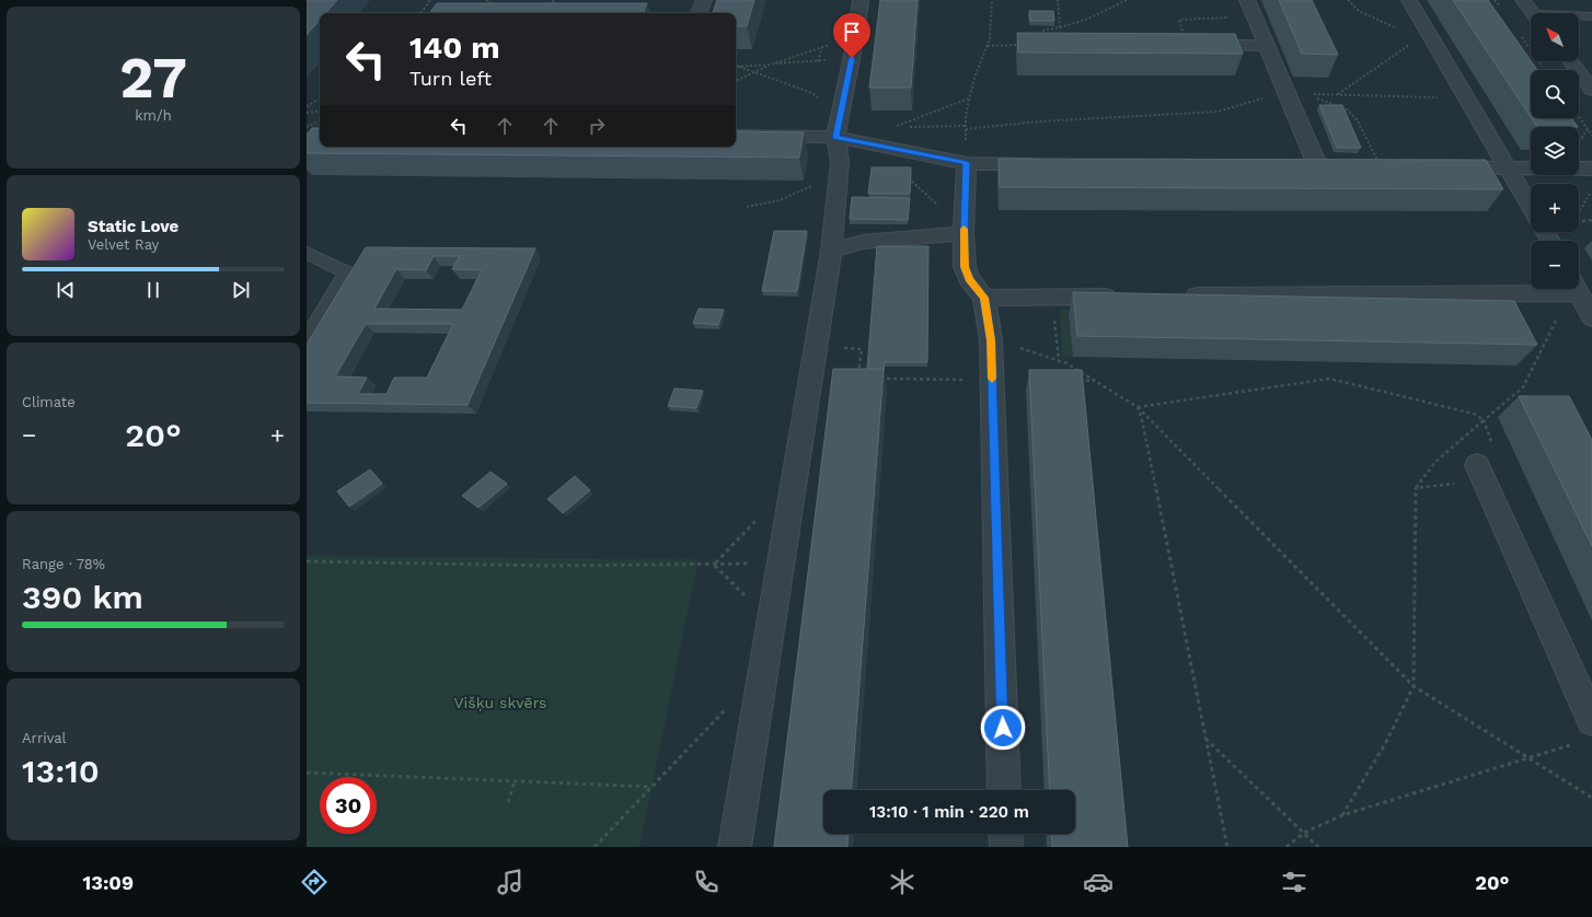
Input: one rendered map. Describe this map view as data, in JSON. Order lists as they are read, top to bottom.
{
  "parks": ["Višķu skvērs"],
  "north": "top left",
  "page": {
    "tile": [
      ["27", "km/h"],
      "Climate",
      ["Range · 78%", "390 km"],
      ["Arrival", "13:10"]
    ],
    "map_buttons": ["+", "−"],
    "turn": ["140 m", "Turn left"],
    "song": ["Static Love", "Velvet Ray"],
    "heat": ["−", "20°", "+"],
    "limit": "30",
    "trip": "13:10 · 1 min · 220 m",
    "tabs": ["13:09", "20°"]
  }
}
